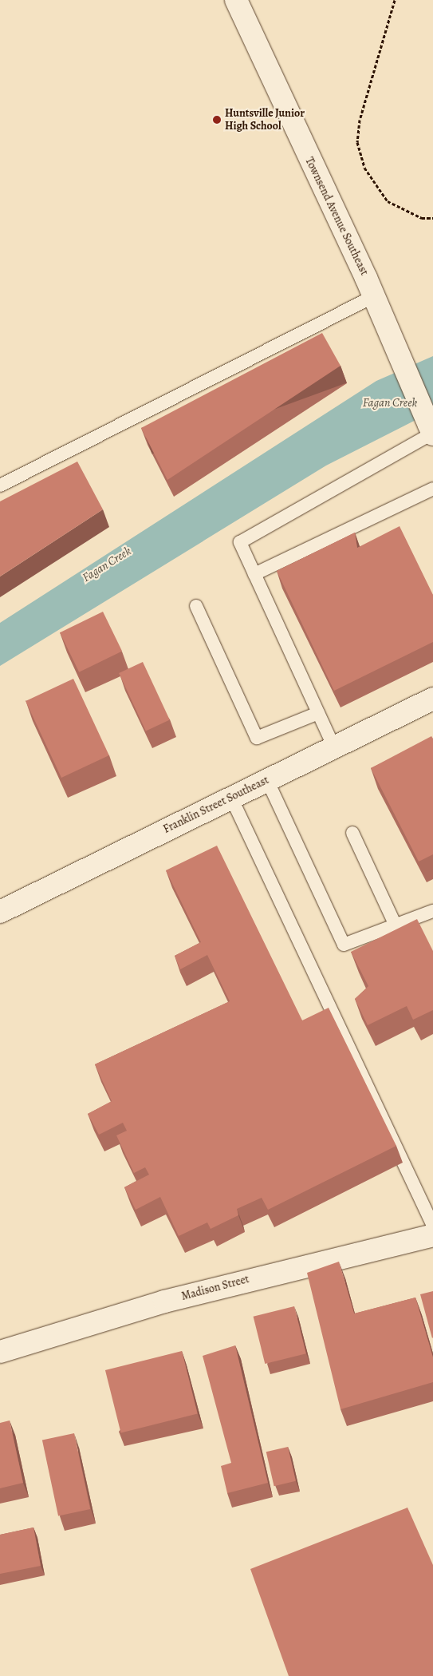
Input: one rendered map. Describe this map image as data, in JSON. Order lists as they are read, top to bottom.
{
  "streets": {
    "street": ["Townsend Avenue Southeast", "Franklin Street Southeast", "Madison Street"]
  },
  "water": ["Fagan Creek"],
  "places": ["Huntsville Junior High School"]
}
